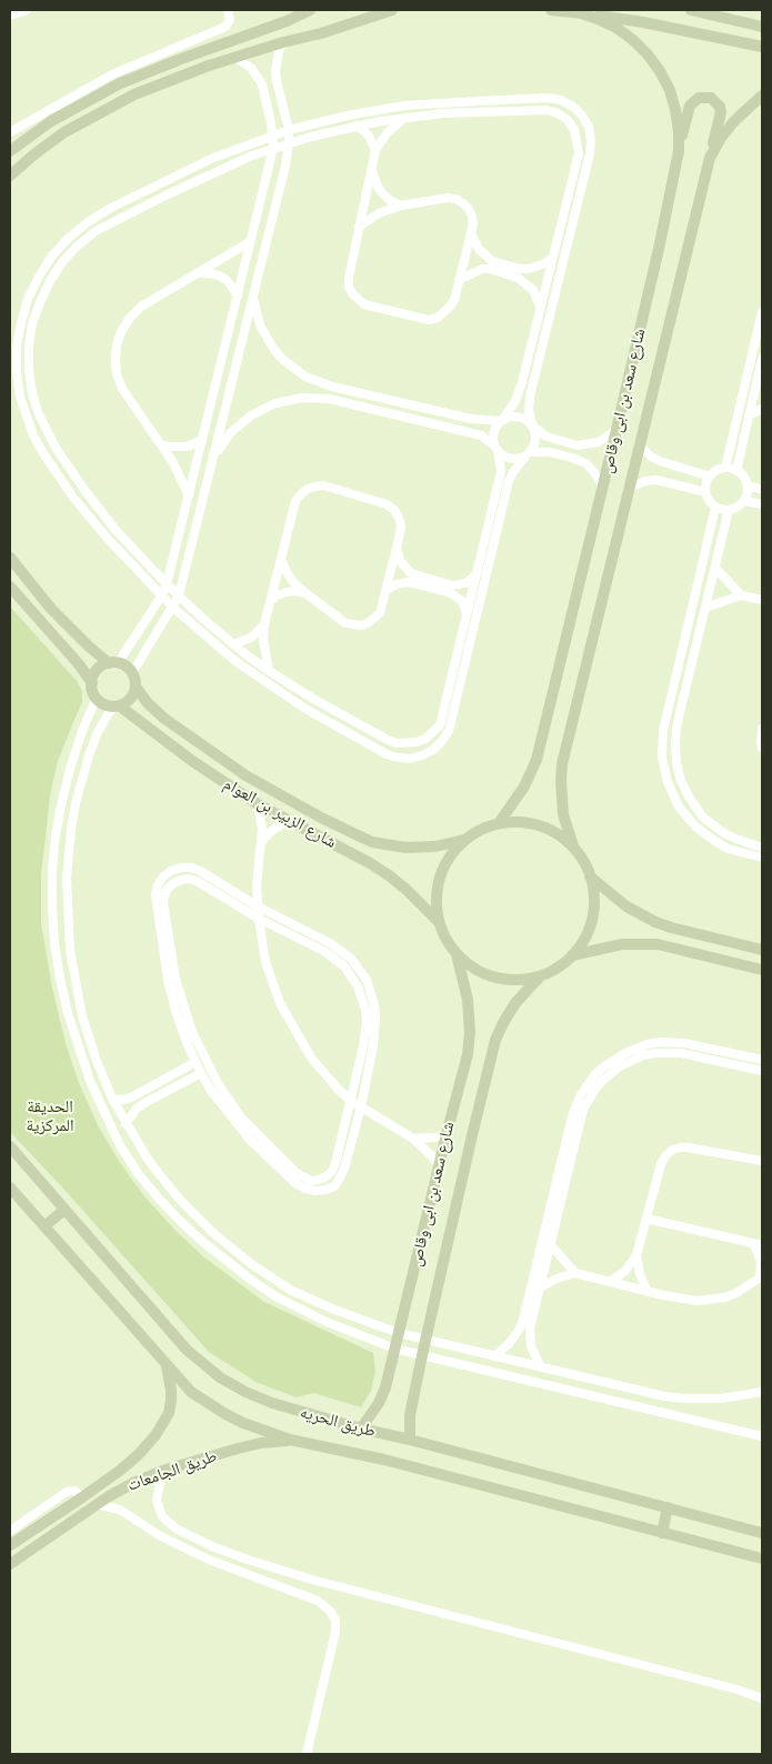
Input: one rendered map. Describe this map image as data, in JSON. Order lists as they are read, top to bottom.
{
  "streets": {
    "street": [
      "شارع سعد بن ابى وقاص",
      "شارع الزبير بن العوام",
      "طريق الحريه",
      "طريق الجامعات"
    ]
  },
  "crossings": [
    ["شارع سعد بن ابى وقاص", "شارع الزبير بن العوام"],
    ["شارع سعد بن ابى وقاص", "طريق الحريه"],
    ["طريق الحريه", "طريق الجامعات"]
  ],
  "parks": ["الحديقة المركزية"]
}
